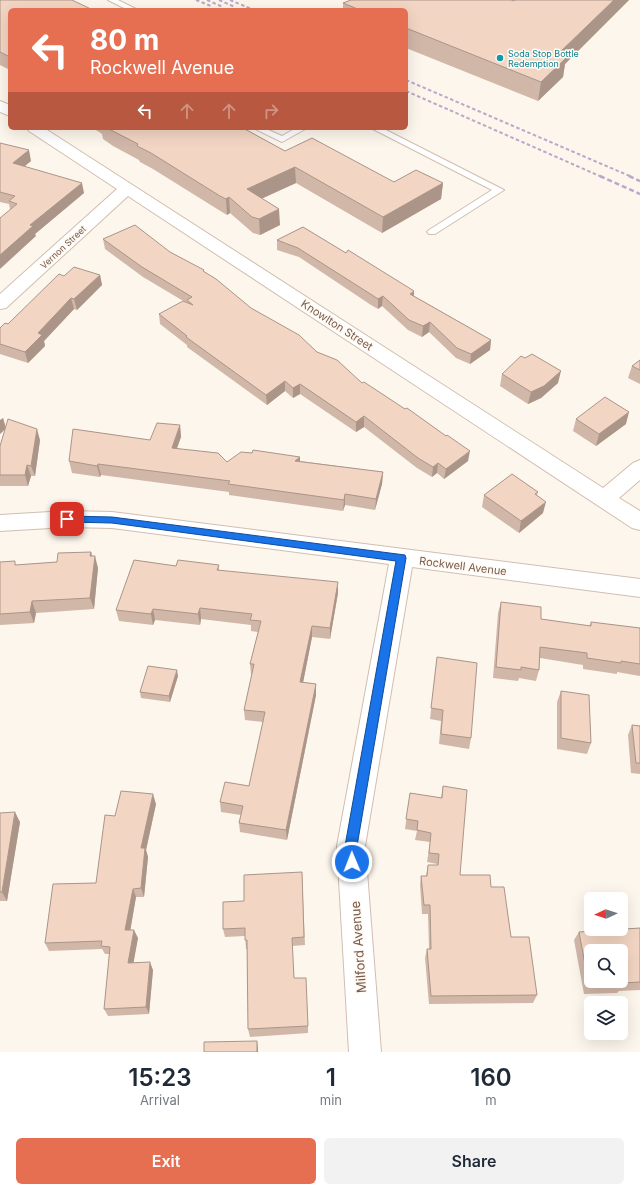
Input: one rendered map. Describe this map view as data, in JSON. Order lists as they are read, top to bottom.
{
  "streets": {
    "street": [
      "Vernon Street",
      "Knowlton Street",
      "Rockwell Avenue",
      "Milford Avenue"
    ]
  },
  "crossings": [
    ["Vernon Street", "Knowlton Street"],
    ["Rockwell Avenue", "Milford Avenue"]
  ],
  "places": ["Soda Stop Bottle Redemption"],
  "north": "left",
  "page": {
    "turn": ["80 m", "Rockwell Avenue"],
    "eta": [
      "15:23",
      "Arrival",
      "1",
      "min",
      "160",
      "m"
    ],
    "buttons": ["Exit", "Share"]
  }
}
